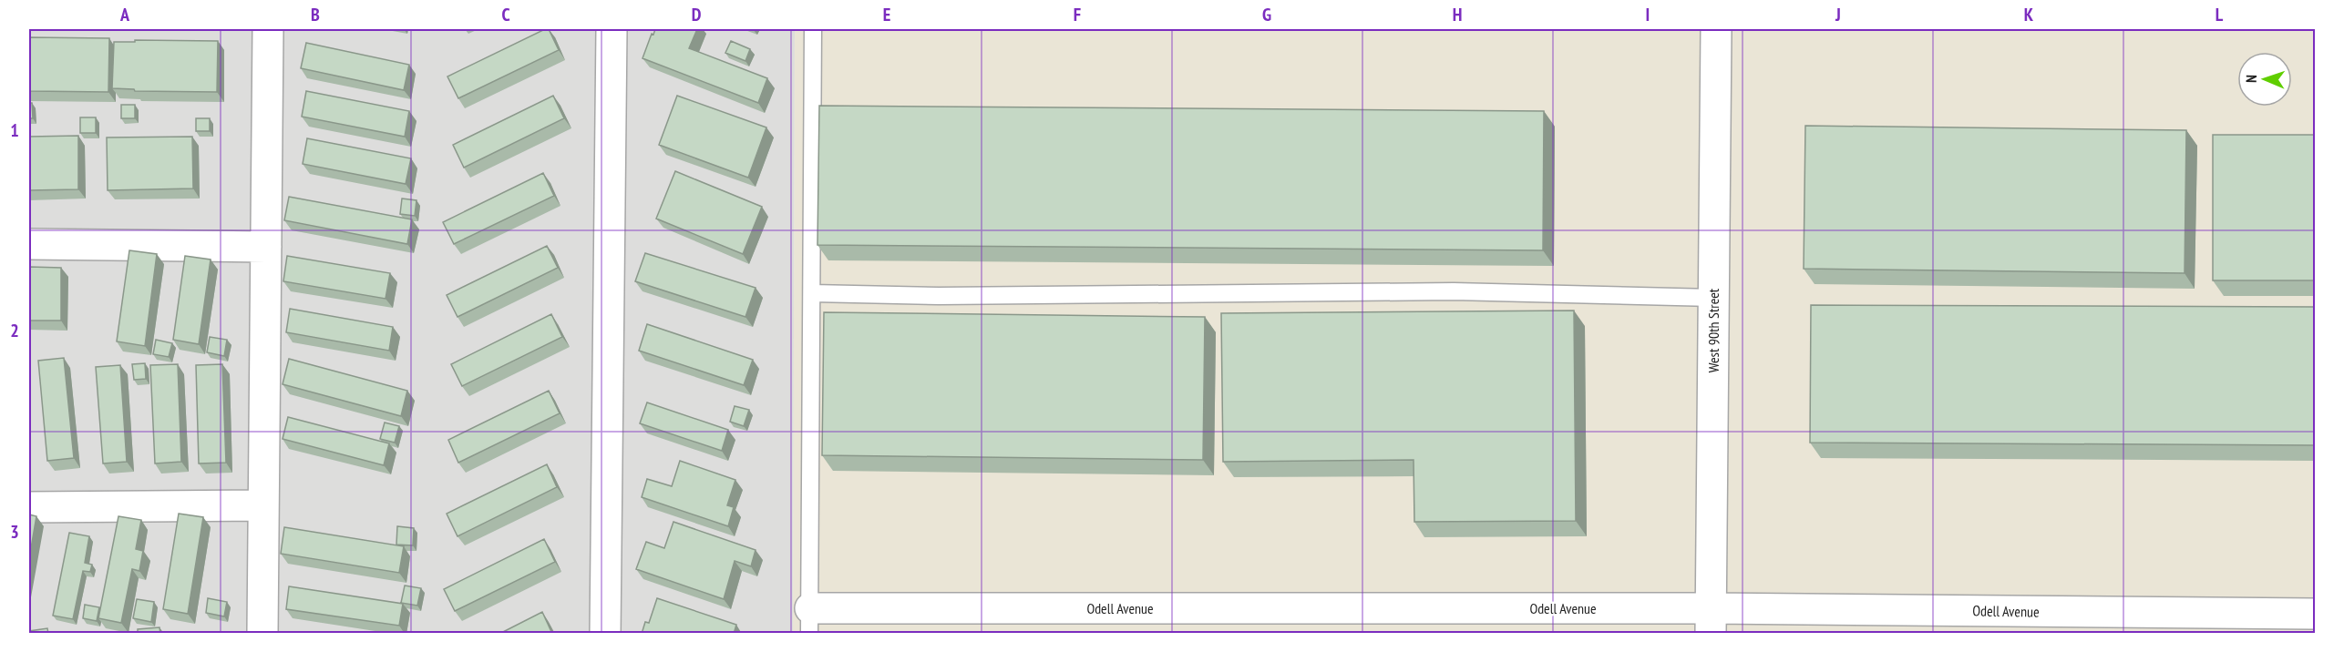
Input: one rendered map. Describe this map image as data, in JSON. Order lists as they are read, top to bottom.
{
  "streets": {
    "street": ["West 90th Street", "Odell Avenue"]
  },
  "crossings": [
    ["West 90th Street", "Odell Avenue"]
  ],
  "north": "left",
  "grid": {
    "columns": [
      "A",
      "B",
      "C",
      "D",
      "E",
      "F",
      "G",
      "H",
      "I",
      "J",
      "K",
      "L"
    ],
    "rows": ["1", "2", "3"]
  }
}
